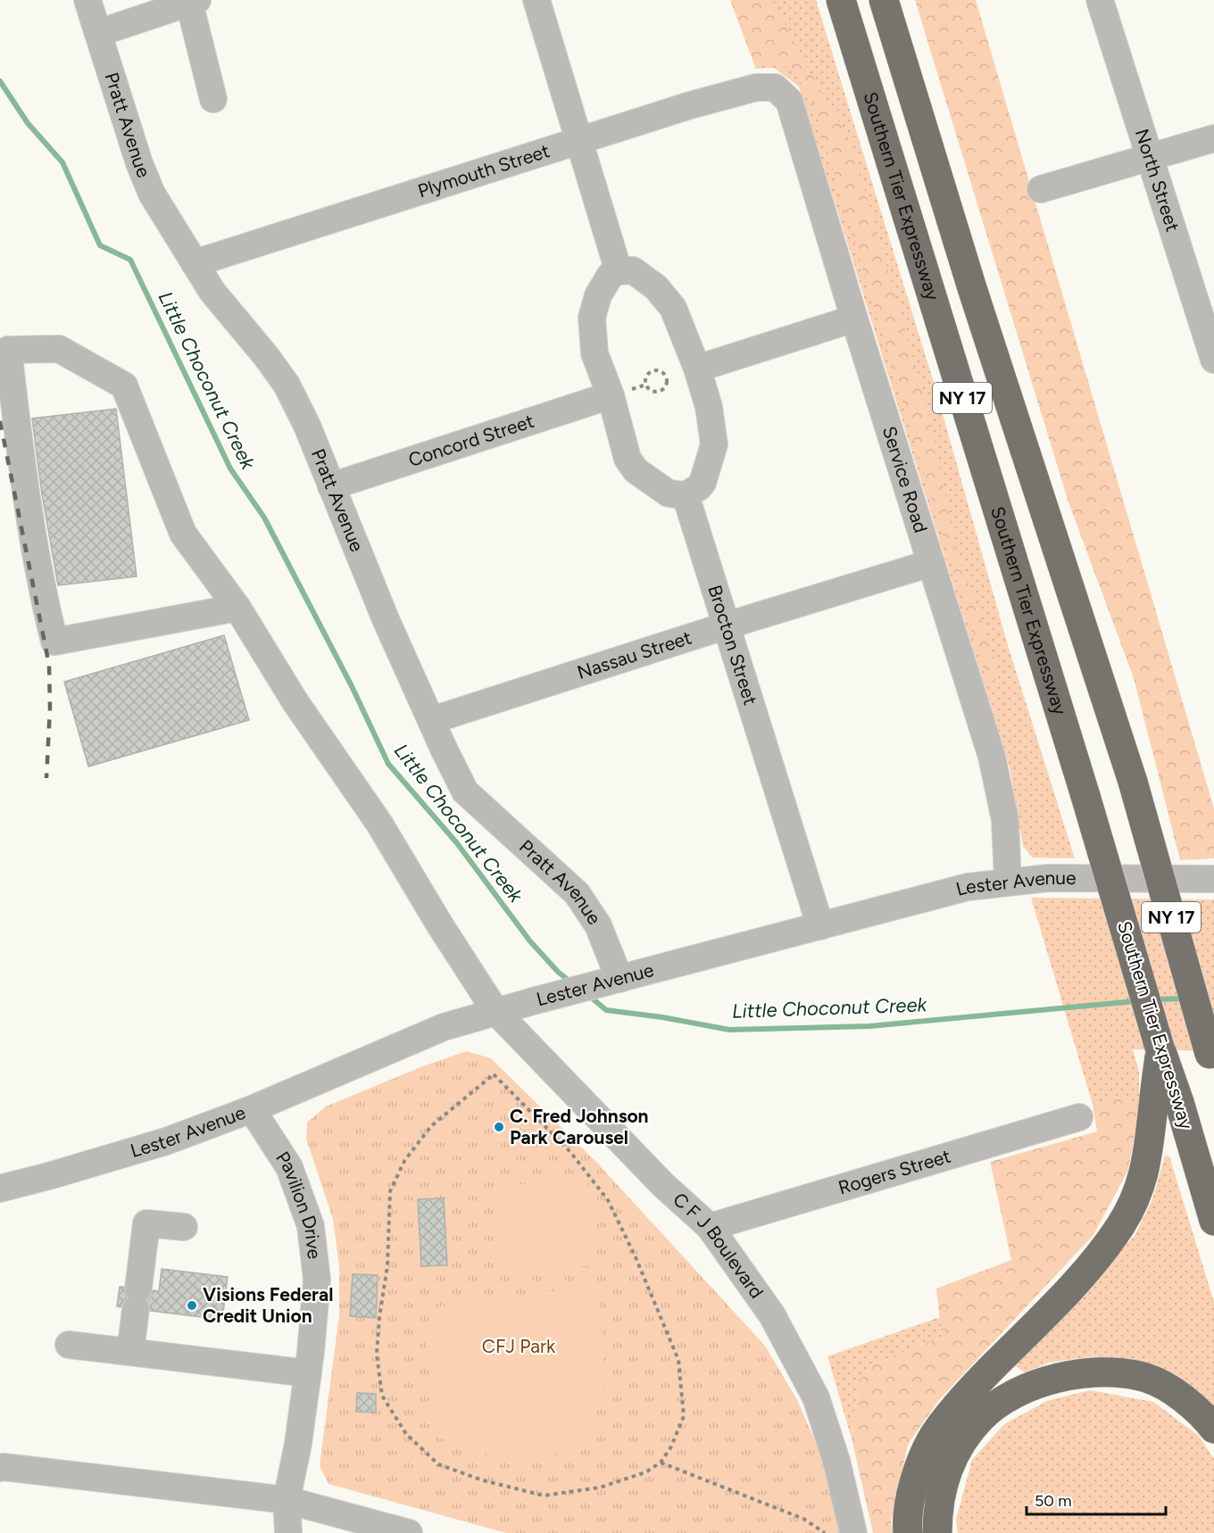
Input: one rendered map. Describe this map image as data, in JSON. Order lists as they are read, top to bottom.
{
  "streets": {
    "highway": ["Southern Tier Expressway", "NY 17"],
    "street": [
      "Pratt Avenue",
      "Plymouth Street",
      "North Street",
      "Concord Street",
      "Service Road",
      "Brocton Street",
      "Nassau Street",
      "Lester Avenue",
      "Rogers Street",
      "Pavilion Drive",
      "C F J Boulevard"
    ]
  },
  "crossings": [
    ["Pratt Avenue", "Plymouth Street"],
    ["Pratt Avenue", "Concord Street"],
    ["Pratt Avenue", "Nassau Street"],
    ["Pratt Avenue", "Lester Avenue"],
    ["Plymouth Street", "Service Road"],
    ["Service Road", "Nassau Street"],
    ["Service Road", "Lester Avenue"],
    ["Brocton Street", "Nassau Street"],
    ["Brocton Street", "Lester Avenue"],
    ["Lester Avenue", "Pavilion Drive"],
    ["Lester Avenue", "C F J Boulevard"],
    ["Rogers Street", "C F J Boulevard"]
  ],
  "water": ["Little Choconut Creek"],
  "parks": ["CFJ Park"],
  "places": ["C. Fred Johnson Park Carousel", "Visions Federal Credit Union"],
  "scale_bar": "50 m"
}
